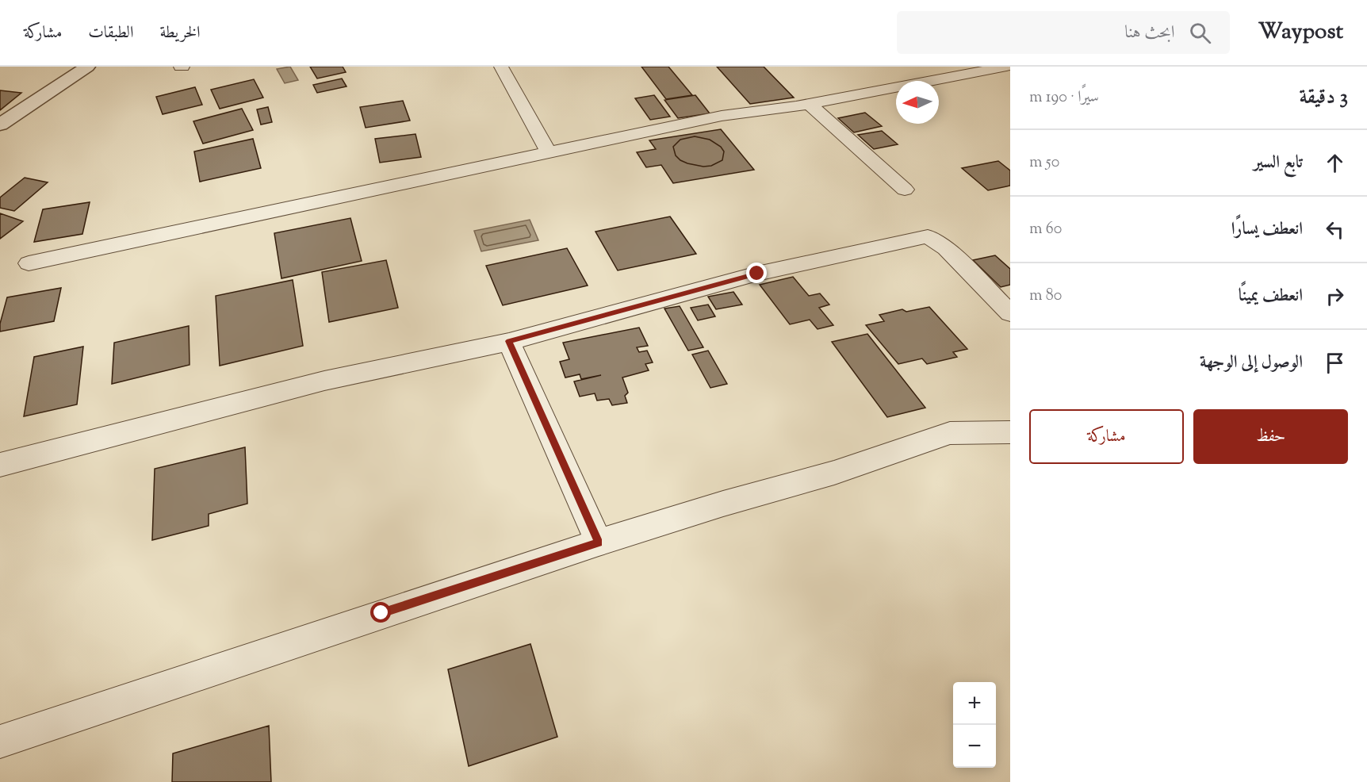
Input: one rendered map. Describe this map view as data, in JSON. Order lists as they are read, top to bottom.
{
  "north": "left",
  "page": {
    "header": "Waypost",
    "search": "ابحث هنا",
    "nav": ["الخريطة", "الطبقات", "مشاركة"],
    "heading": ["3 دقيقة", "سيرًا · 190 m"],
    "list": [
      ["تابع السير", "50 m"],
      ["انعطف يسارًا", "60 m"],
      ["انعطف يمينًا", "80 m"],
      "الوصول إلى الوجهة"
    ],
    "buttons": ["حفظ", "مشاركة"],
    "map_buttons": ["+", "−"]
  }
}
